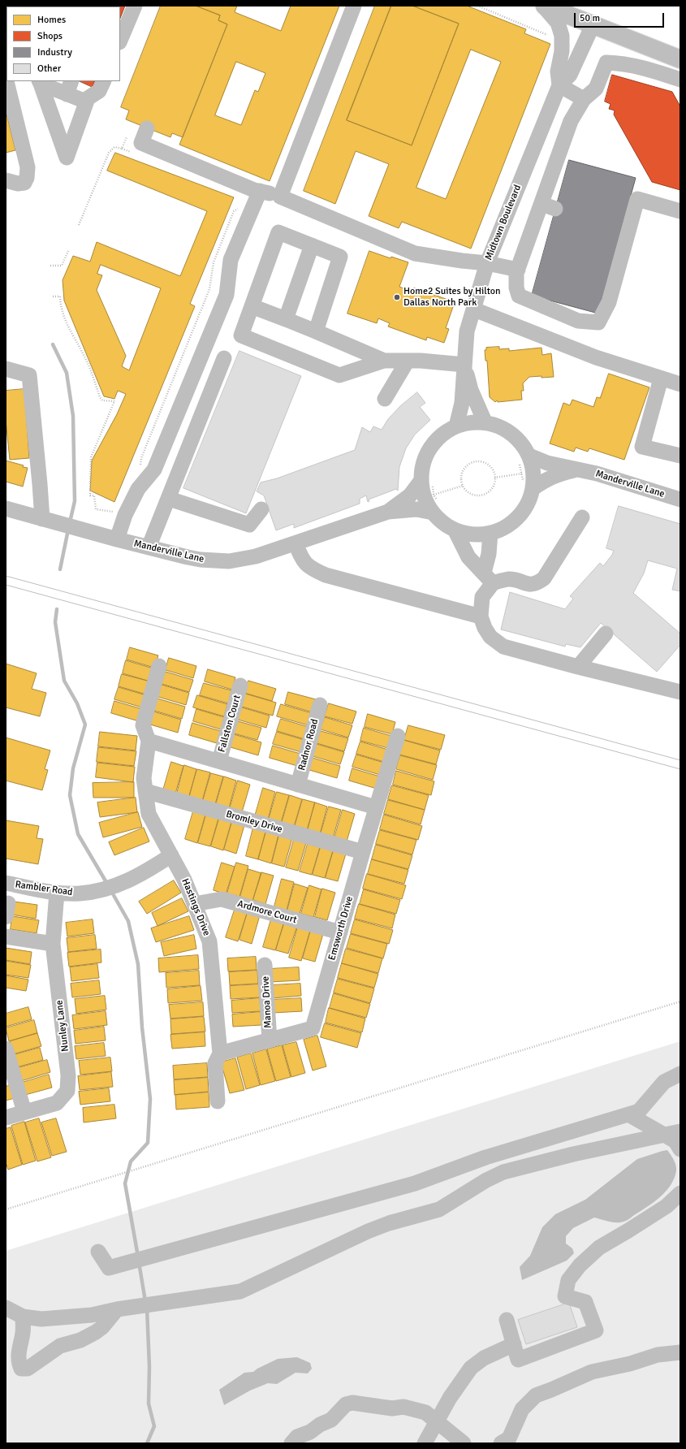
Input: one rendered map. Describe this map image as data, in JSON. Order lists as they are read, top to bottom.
{
  "streets": {
    "street": [
      "Midtown Boulevard",
      "Manderville Lane",
      "Fallston Court",
      "Radnor Road",
      "Bromley Drive",
      "Rambler Road",
      "Hastings Drive",
      "Ardmore Court",
      "Emsworth Drive",
      "Manoa Drive",
      "Nunley Lane"
    ]
  },
  "crossings": [
    ["Bromley Drive", "Hastings Drive"],
    ["Bromley Drive", "Emsworth Drive"],
    ["Rambler Road", "Hastings Drive"],
    ["Rambler Road", "Nunley Lane"],
    ["Hastings Drive", "Ardmore Court"],
    ["Hastings Drive", "Emsworth Drive"],
    ["Ardmore Court", "Emsworth Drive"],
    ["Emsworth Drive", "Manoa Drive"]
  ],
  "places": ["Home2 Suites by Hilton Dallas North Park"],
  "legend": [
    "Homes",
    "Shops",
    "Industry",
    "Other"
  ],
  "scale_bar": "50 m"
}
